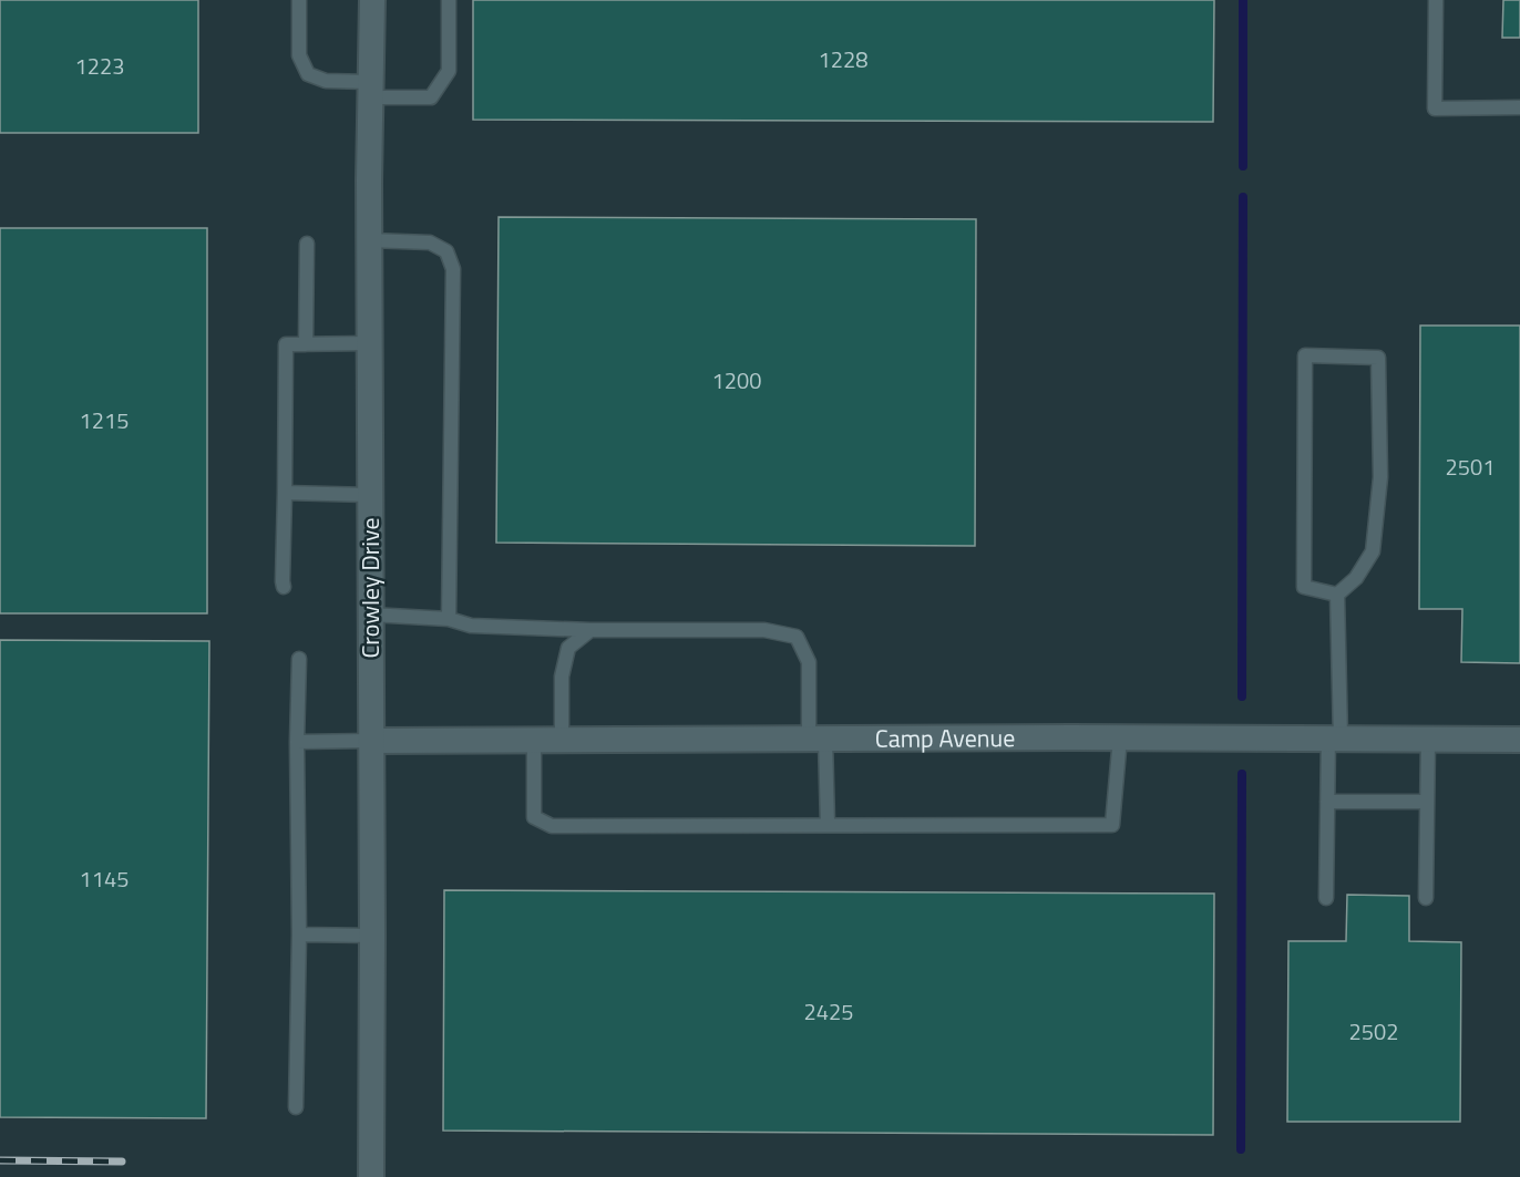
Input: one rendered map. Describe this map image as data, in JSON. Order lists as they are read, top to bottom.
{
  "streets": {
    "street": ["Crowley Drive", "Camp Avenue"]
  },
  "crossings": [
    ["Crowley Drive", "Camp Avenue"]
  ],
  "house_numbers": [
    "1228",
    "1223",
    "1200",
    "1215",
    "2501",
    "1145",
    "2425",
    "2502"
  ]
}
